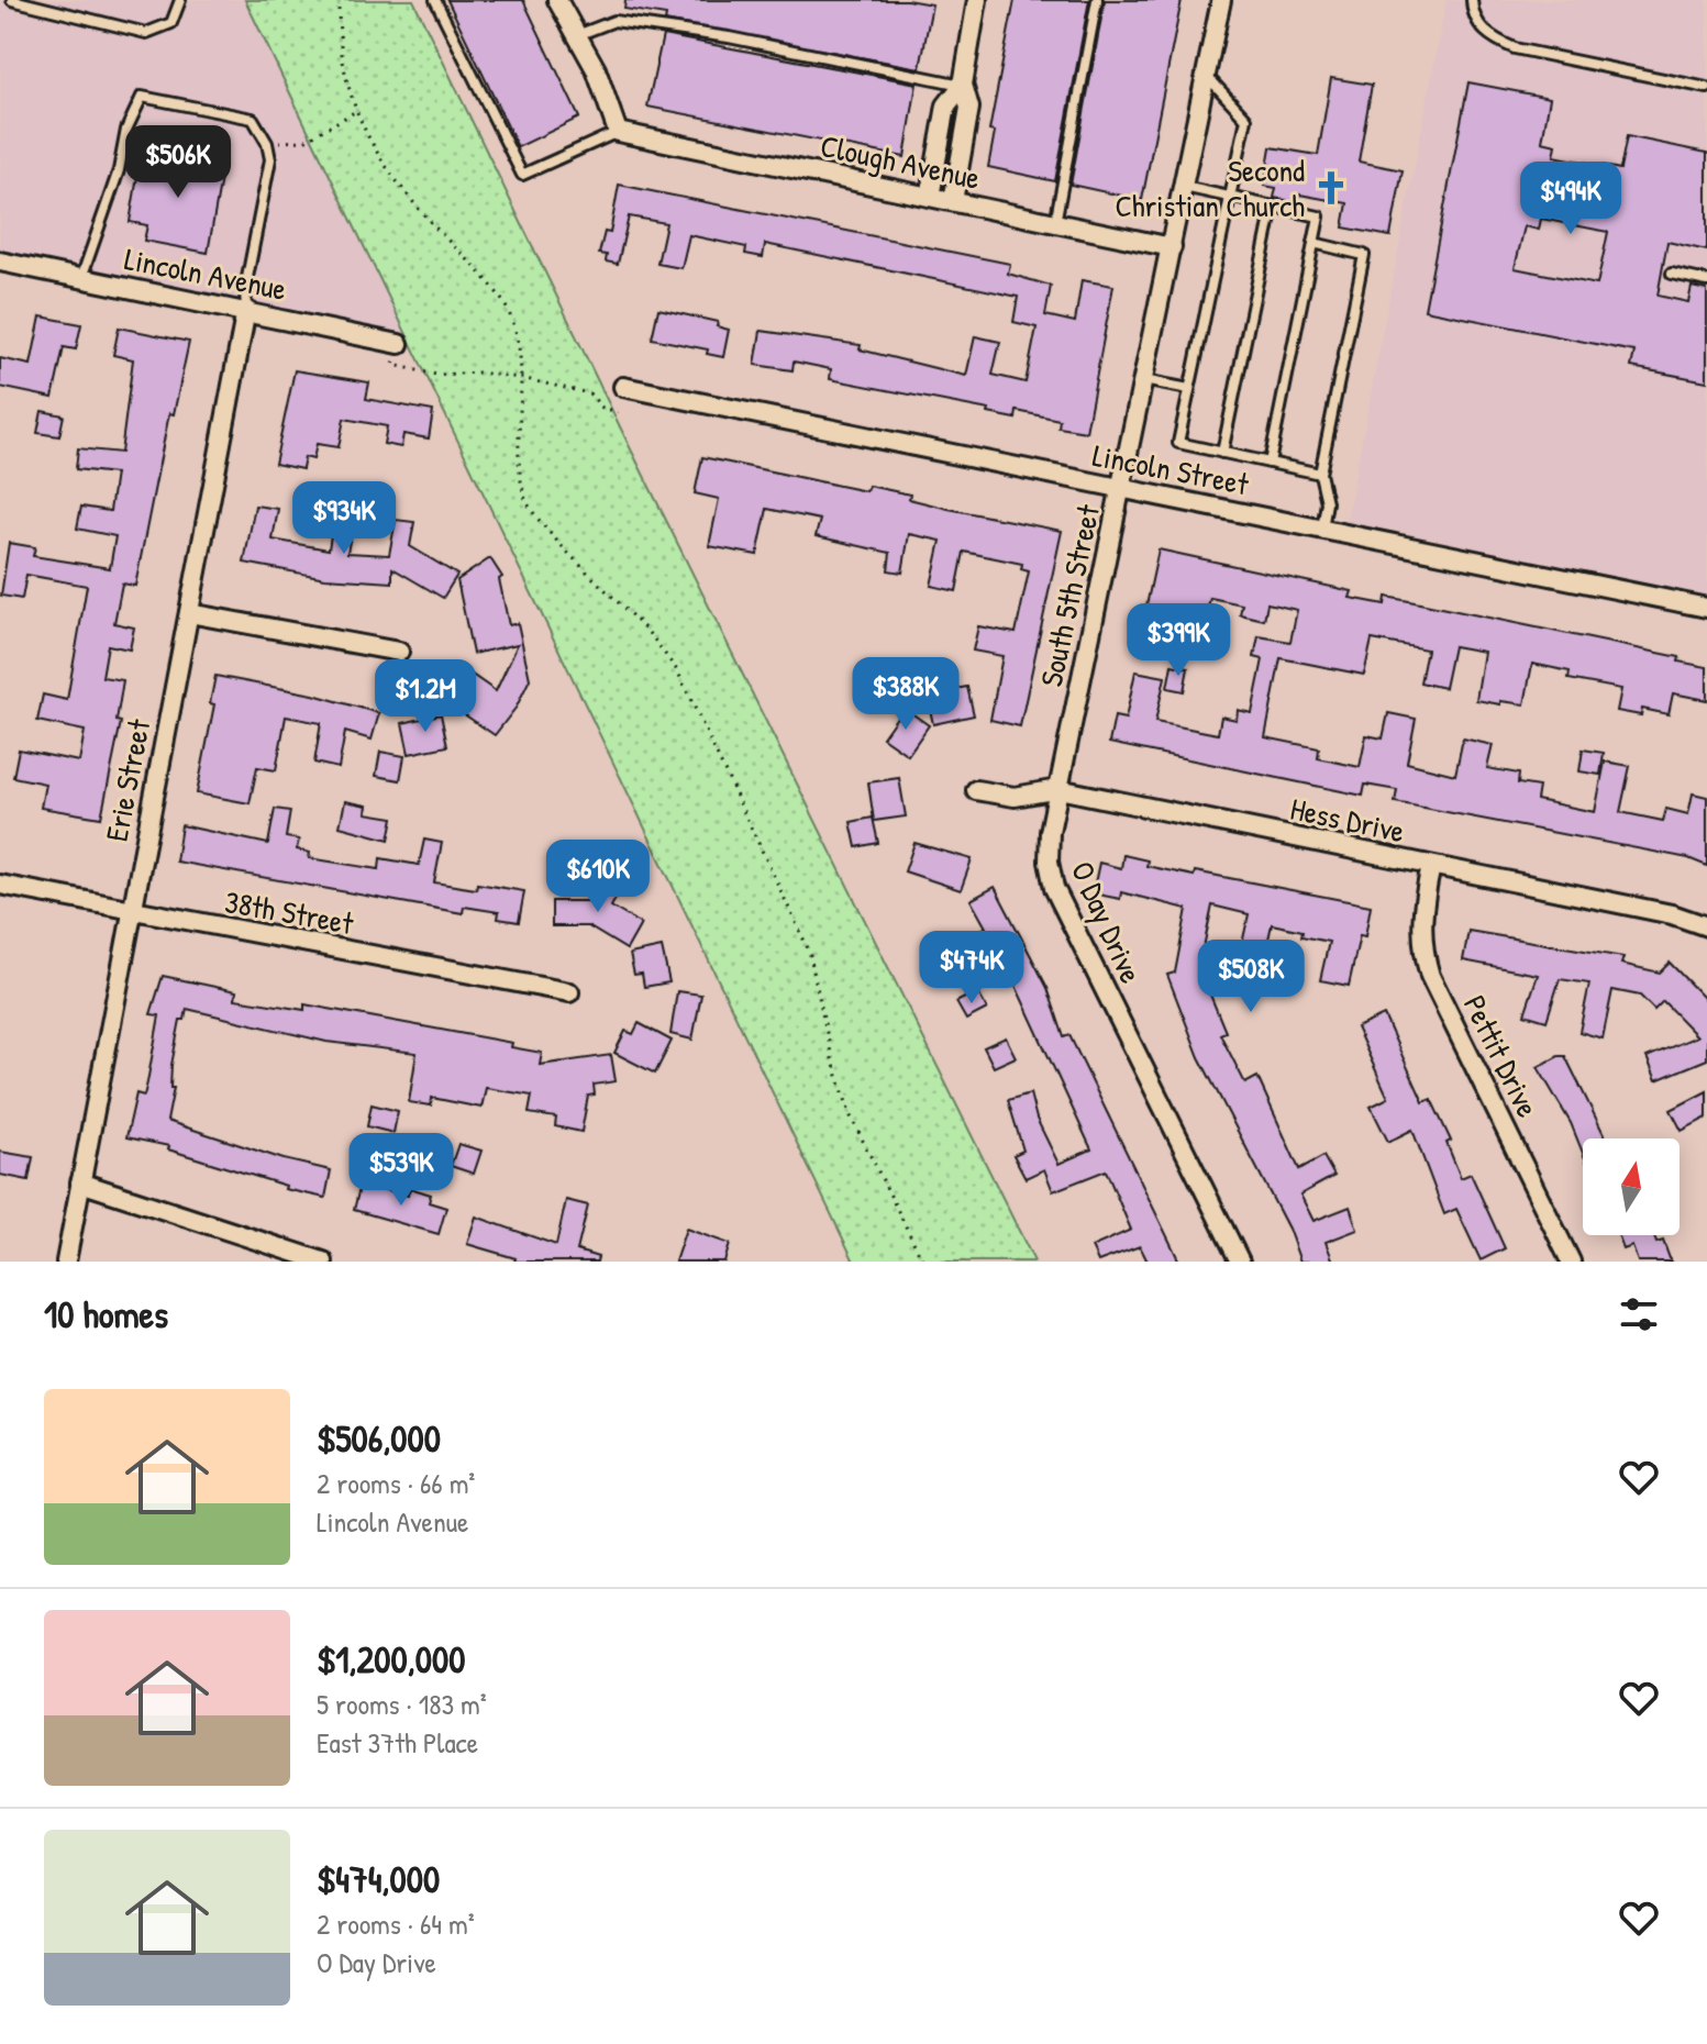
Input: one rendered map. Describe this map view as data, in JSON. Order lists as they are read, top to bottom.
{
  "streets": {
    "street": [
      "Clough Avenue",
      "Lincoln Avenue",
      "Lincoln Street",
      "South 5th Street",
      "Erie Street",
      "Hess Drive",
      "38th Street",
      "O Day Drive",
      "Pettit Drive"
    ]
  },
  "crossings": [
    ["Clough Avenue", "South 5th Street"],
    ["Lincoln Avenue", "Erie Street"],
    ["Lincoln Street", "South 5th Street"],
    ["South 5th Street", "Hess Drive"],
    ["South 5th Street", "O Day Drive"],
    ["Erie Street", "38th Street"],
    ["Hess Drive", "O Day Drive"],
    ["Hess Drive", "Pettit Drive"]
  ],
  "places": {
    "church": ["Second Christian Church"]
  },
  "north": "top",
  "page": {
    "price": [
      "$506K",
      "$494K",
      "$934K",
      "$399K",
      "$388K",
      "$1.2M",
      "$610K",
      "$474K",
      "$508K",
      "$539K"
    ],
    "heading": "10 homes",
    "list": [
      {
        "name": "$506,000",
        "note": "2 rooms · 66 m² · Lincoln Avenue"
      },
      {
        "name": "$1,200,000",
        "note": "5 rooms · 183 m² · East 37th Place"
      },
      {
        "name": "$474,000",
        "note": "2 rooms · 64 m² · O Day Drive"
      }
    ]
  }
}
